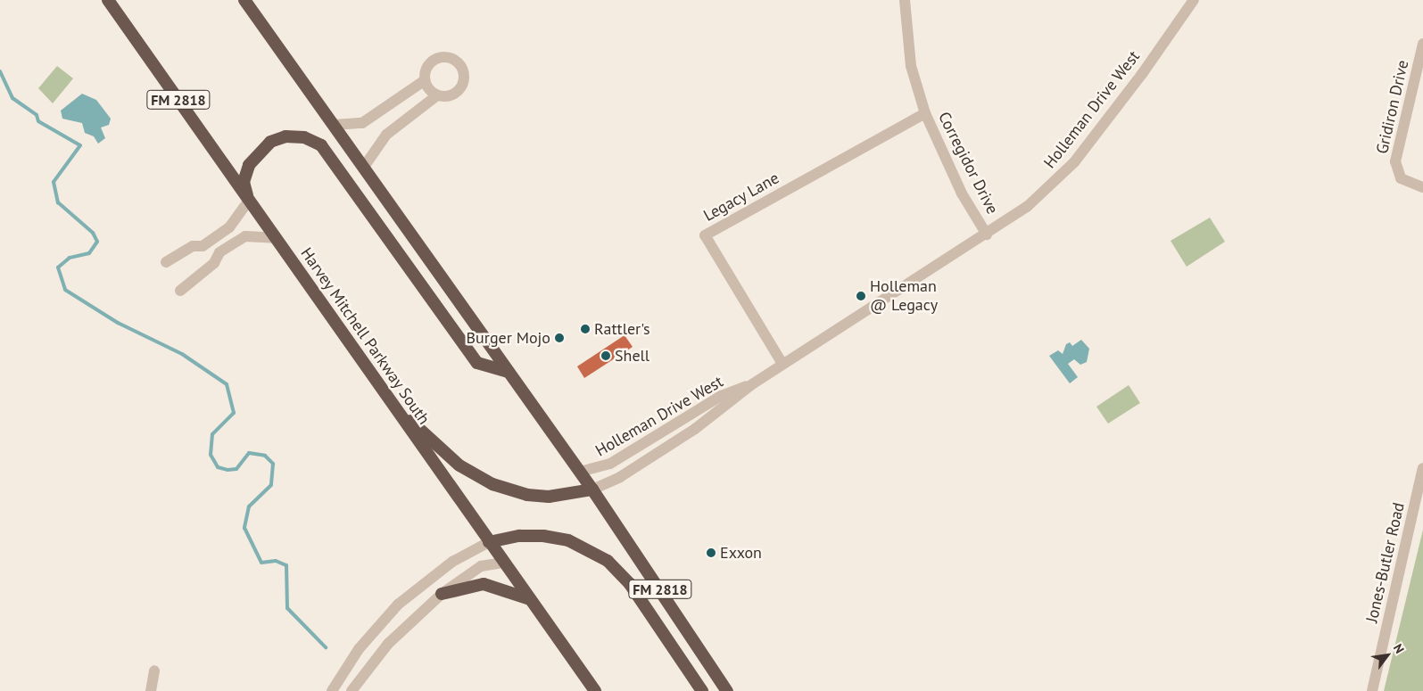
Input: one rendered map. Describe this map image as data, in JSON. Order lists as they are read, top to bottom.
{
  "streets": {
    "highway": ["FM 2818", "Harvey Mitchell Parkway South"],
    "street": [
      "Gridiron Drive",
      "Holleman Drive West",
      "Corregidor Drive",
      "Legacy Lane",
      "Jones-Butler Road"
    ]
  },
  "crossings": [
    ["FM 2818", "Holleman Drive West"],
    ["Holleman Drive West", "Corregidor Drive"],
    ["Holleman Drive West", "Legacy Lane"],
    ["Corregidor Drive", "Legacy Lane"]
  ],
  "places": [
    "Holleman @ Legacy",
    "Rattler's",
    "Burger Mojo",
    "Shell",
    "Exxon"
  ],
  "north": "top right"
}
